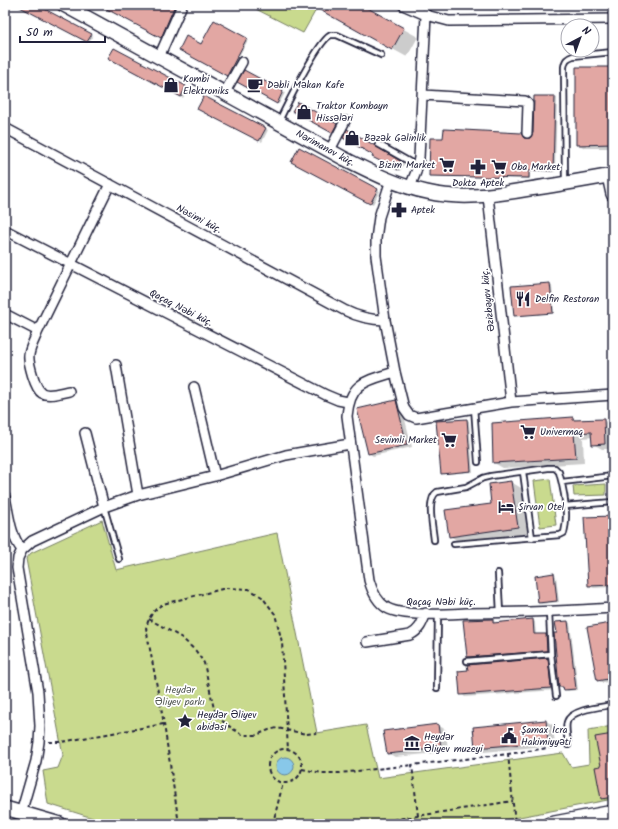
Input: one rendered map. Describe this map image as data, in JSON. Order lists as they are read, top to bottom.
{
  "streets": {
    "main road": ["Nərimanov küç."],
    "street": ["Nəsimi küç.", "Əzizbəyov küç.", "Qaçaq Nəbi küç."]
  },
  "crossings": [
    ["Nərimanov küç.", "Əzizbəyov küç."]
  ],
  "parks": ["Heydər Əliyev parkı"],
  "places": {
    "shop": ["Kombi Elektroniks", "Traktor Kombayn Hissələri", "Bəzək Gəlinlik"],
    "cafe": ["Dəbli Məkan Kafe"],
    "supermarket": [
      "Bizim Market",
      "Oba Market",
      "Univermaq",
      "Sevimli Market"
    ],
    "pharmacy": ["Dokta Aptek", "Aptek"],
    "restaurant": ["Delfin Restoran"],
    "hotel": ["Şirvan Otel"],
    "place": ["Heydər Əliyev abidəsi"],
    "public building": ["Şamax İcra Hakimiyyəti"],
    "museum": ["Heydər Əliyev muzeyi"]
  },
  "scale_bar": "50 m",
  "north": "top right"
}
